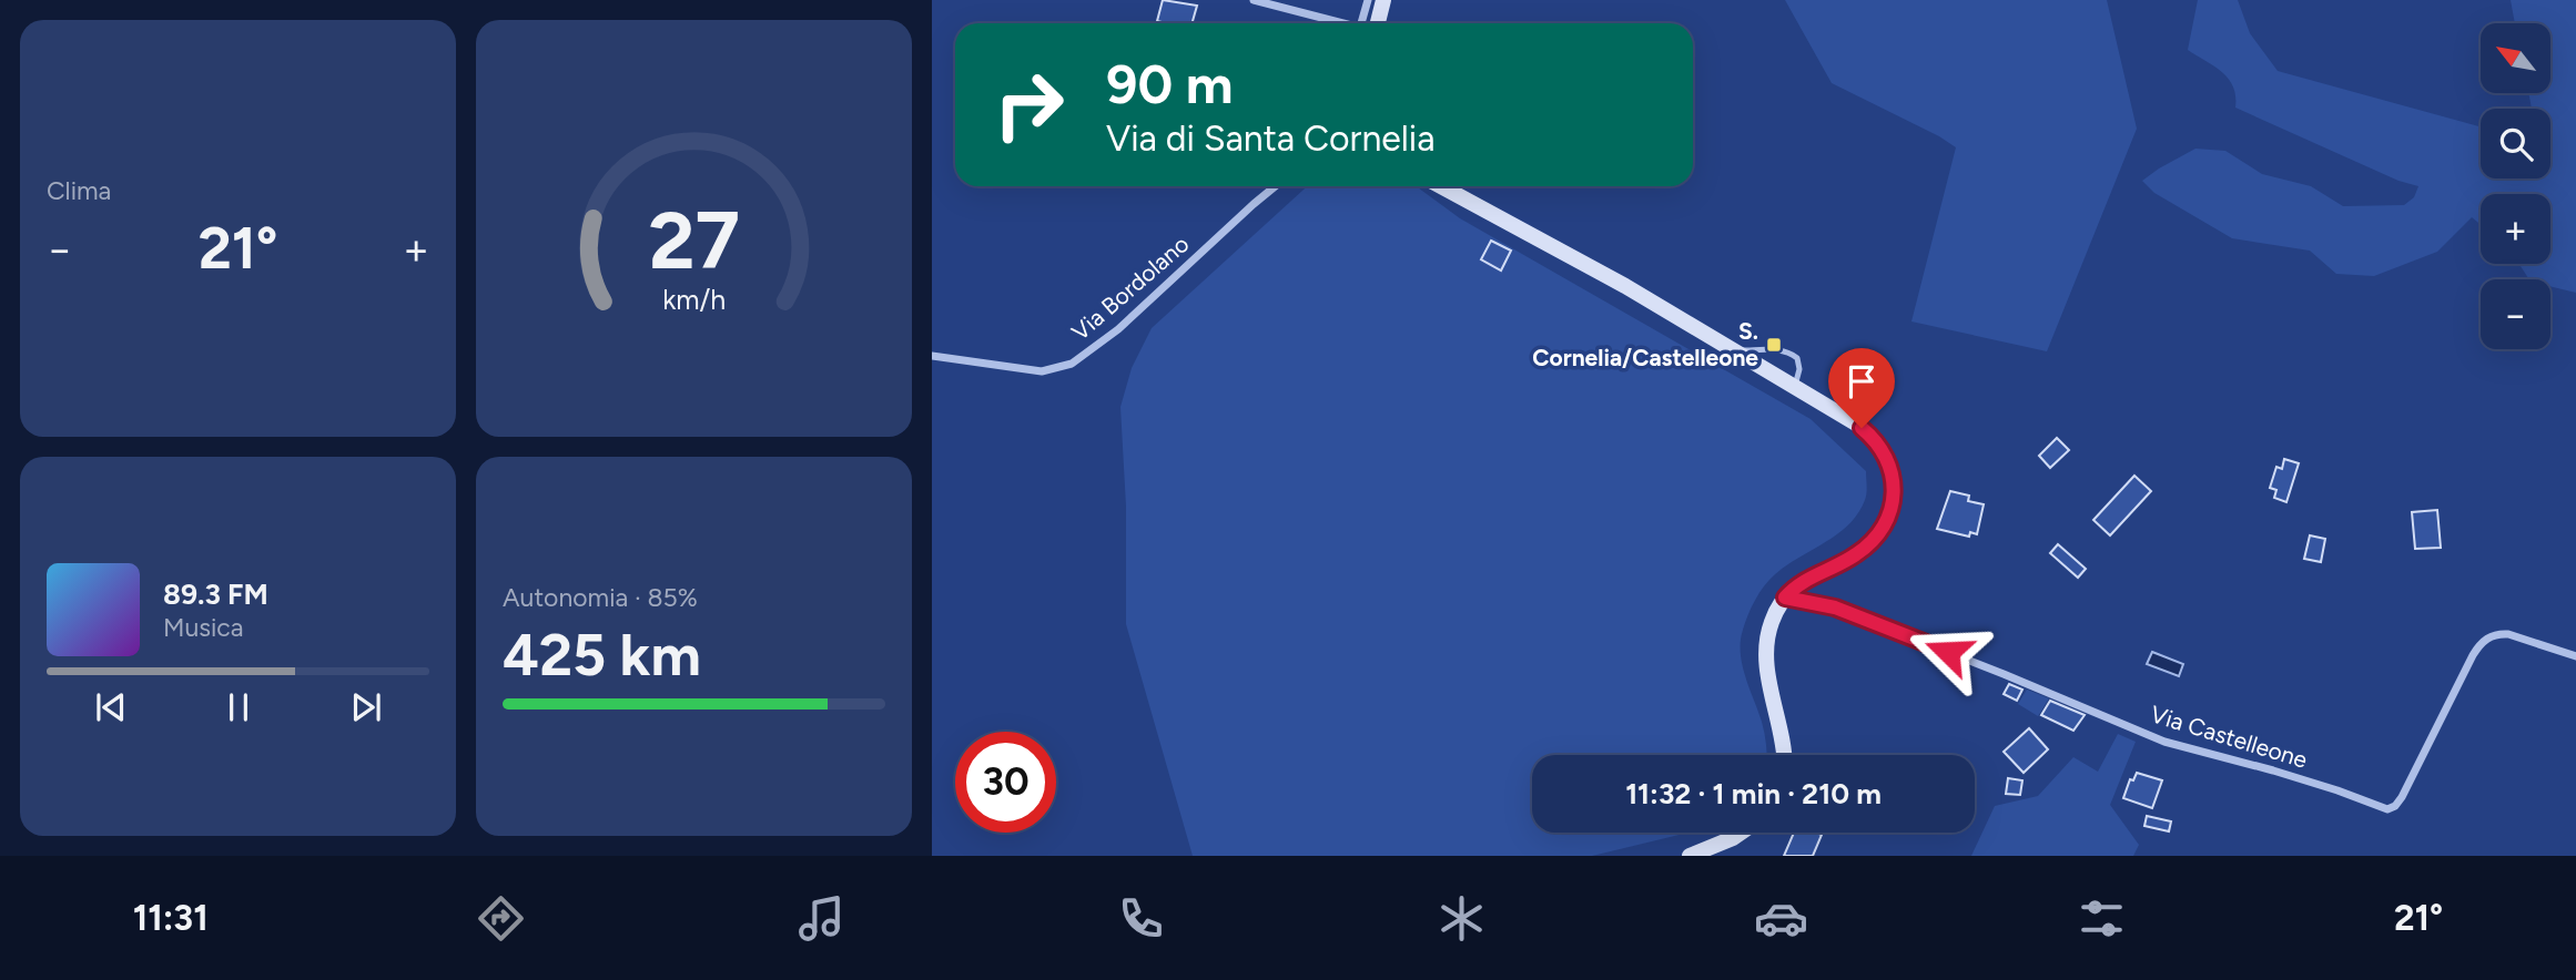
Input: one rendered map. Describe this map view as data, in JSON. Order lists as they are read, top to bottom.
{
  "streets": {
    "street": ["Via Bordolano", "Via Castelleone"]
  },
  "places": {
    "transit": ["S. Cornelia/Castelleone"]
  },
  "north": "top left",
  "page": {
    "tile": [
      "Clima",
      ["Autonomia · 85%", "425 km"]
    ],
    "map_buttons": ["+", "−"],
    "turn": ["90 m", "Via di Santa Cornelia"],
    "heat": ["−", "21°", "+"],
    "song": ["89.3 FM", "Musica"],
    "limit": "30",
    "trip": "11:32 · 1 min · 210 m",
    "tabs": ["11:31", "21°"],
    "gauge": ["27", "km/h"]
  }
}
